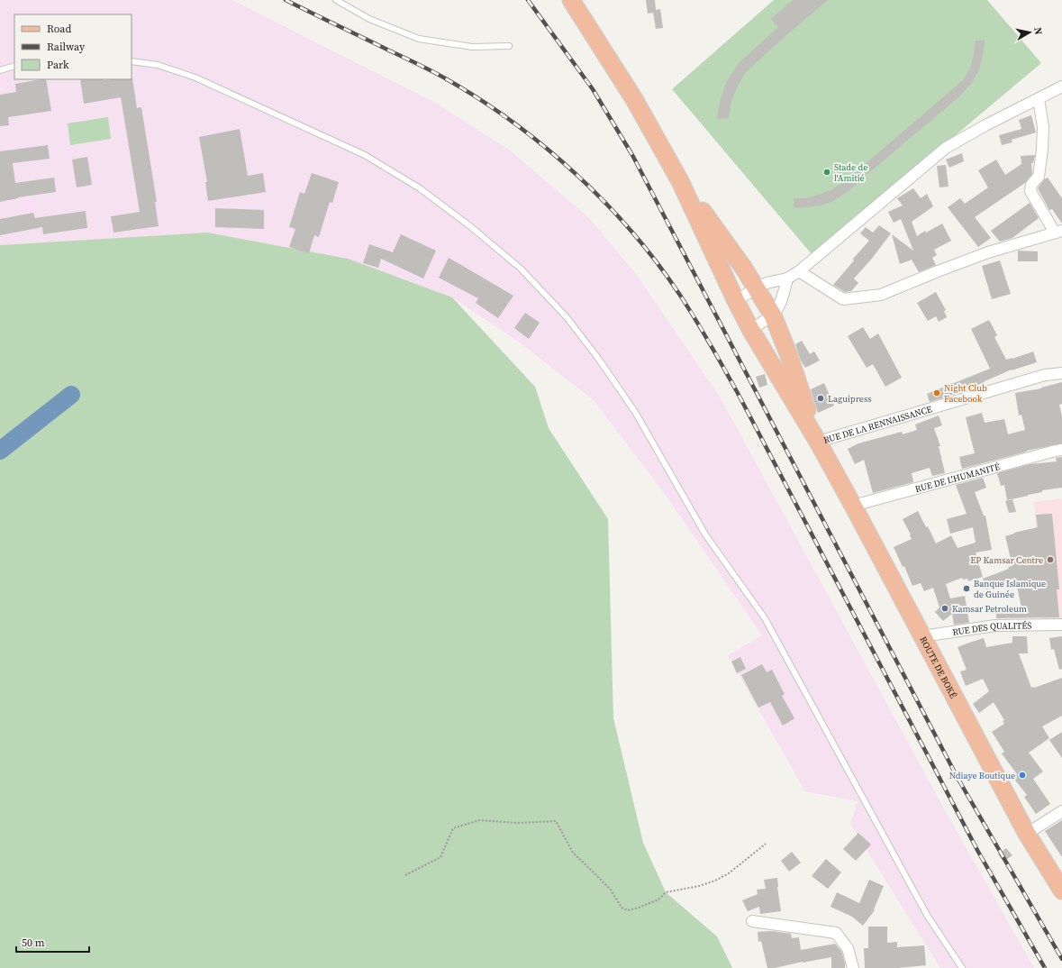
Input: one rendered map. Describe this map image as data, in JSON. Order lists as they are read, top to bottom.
{
  "streets": {
    "main road": ["ROUTE DE BOKÉ"],
    "street": ["RUE DE LA RENNAISSANCE", "RUE DE L'HUMANITÉ", "RUE DES QUALITÉS"]
  },
  "crossings": [
    ["RUE DE LA RENNAISSANCE", "ROUTE DE BOKÉ"],
    ["RUE DE L'HUMANITÉ", "ROUTE DE BOKÉ"],
    ["RUE DES QUALITÉS", "ROUTE DE BOKÉ"]
  ],
  "places": [
    "Stade de l'Amitié",
    "Night Club Facebook",
    "Laguipress",
    "EP Kamsar Centre",
    "Banque Islamique de Guinée",
    "Kamsar Petroleum",
    "Ndiaye Boutique"
  ],
  "legend": ["Road", "Railway", "Park"],
  "scale_bar": "50 m",
  "north": "right"
}
